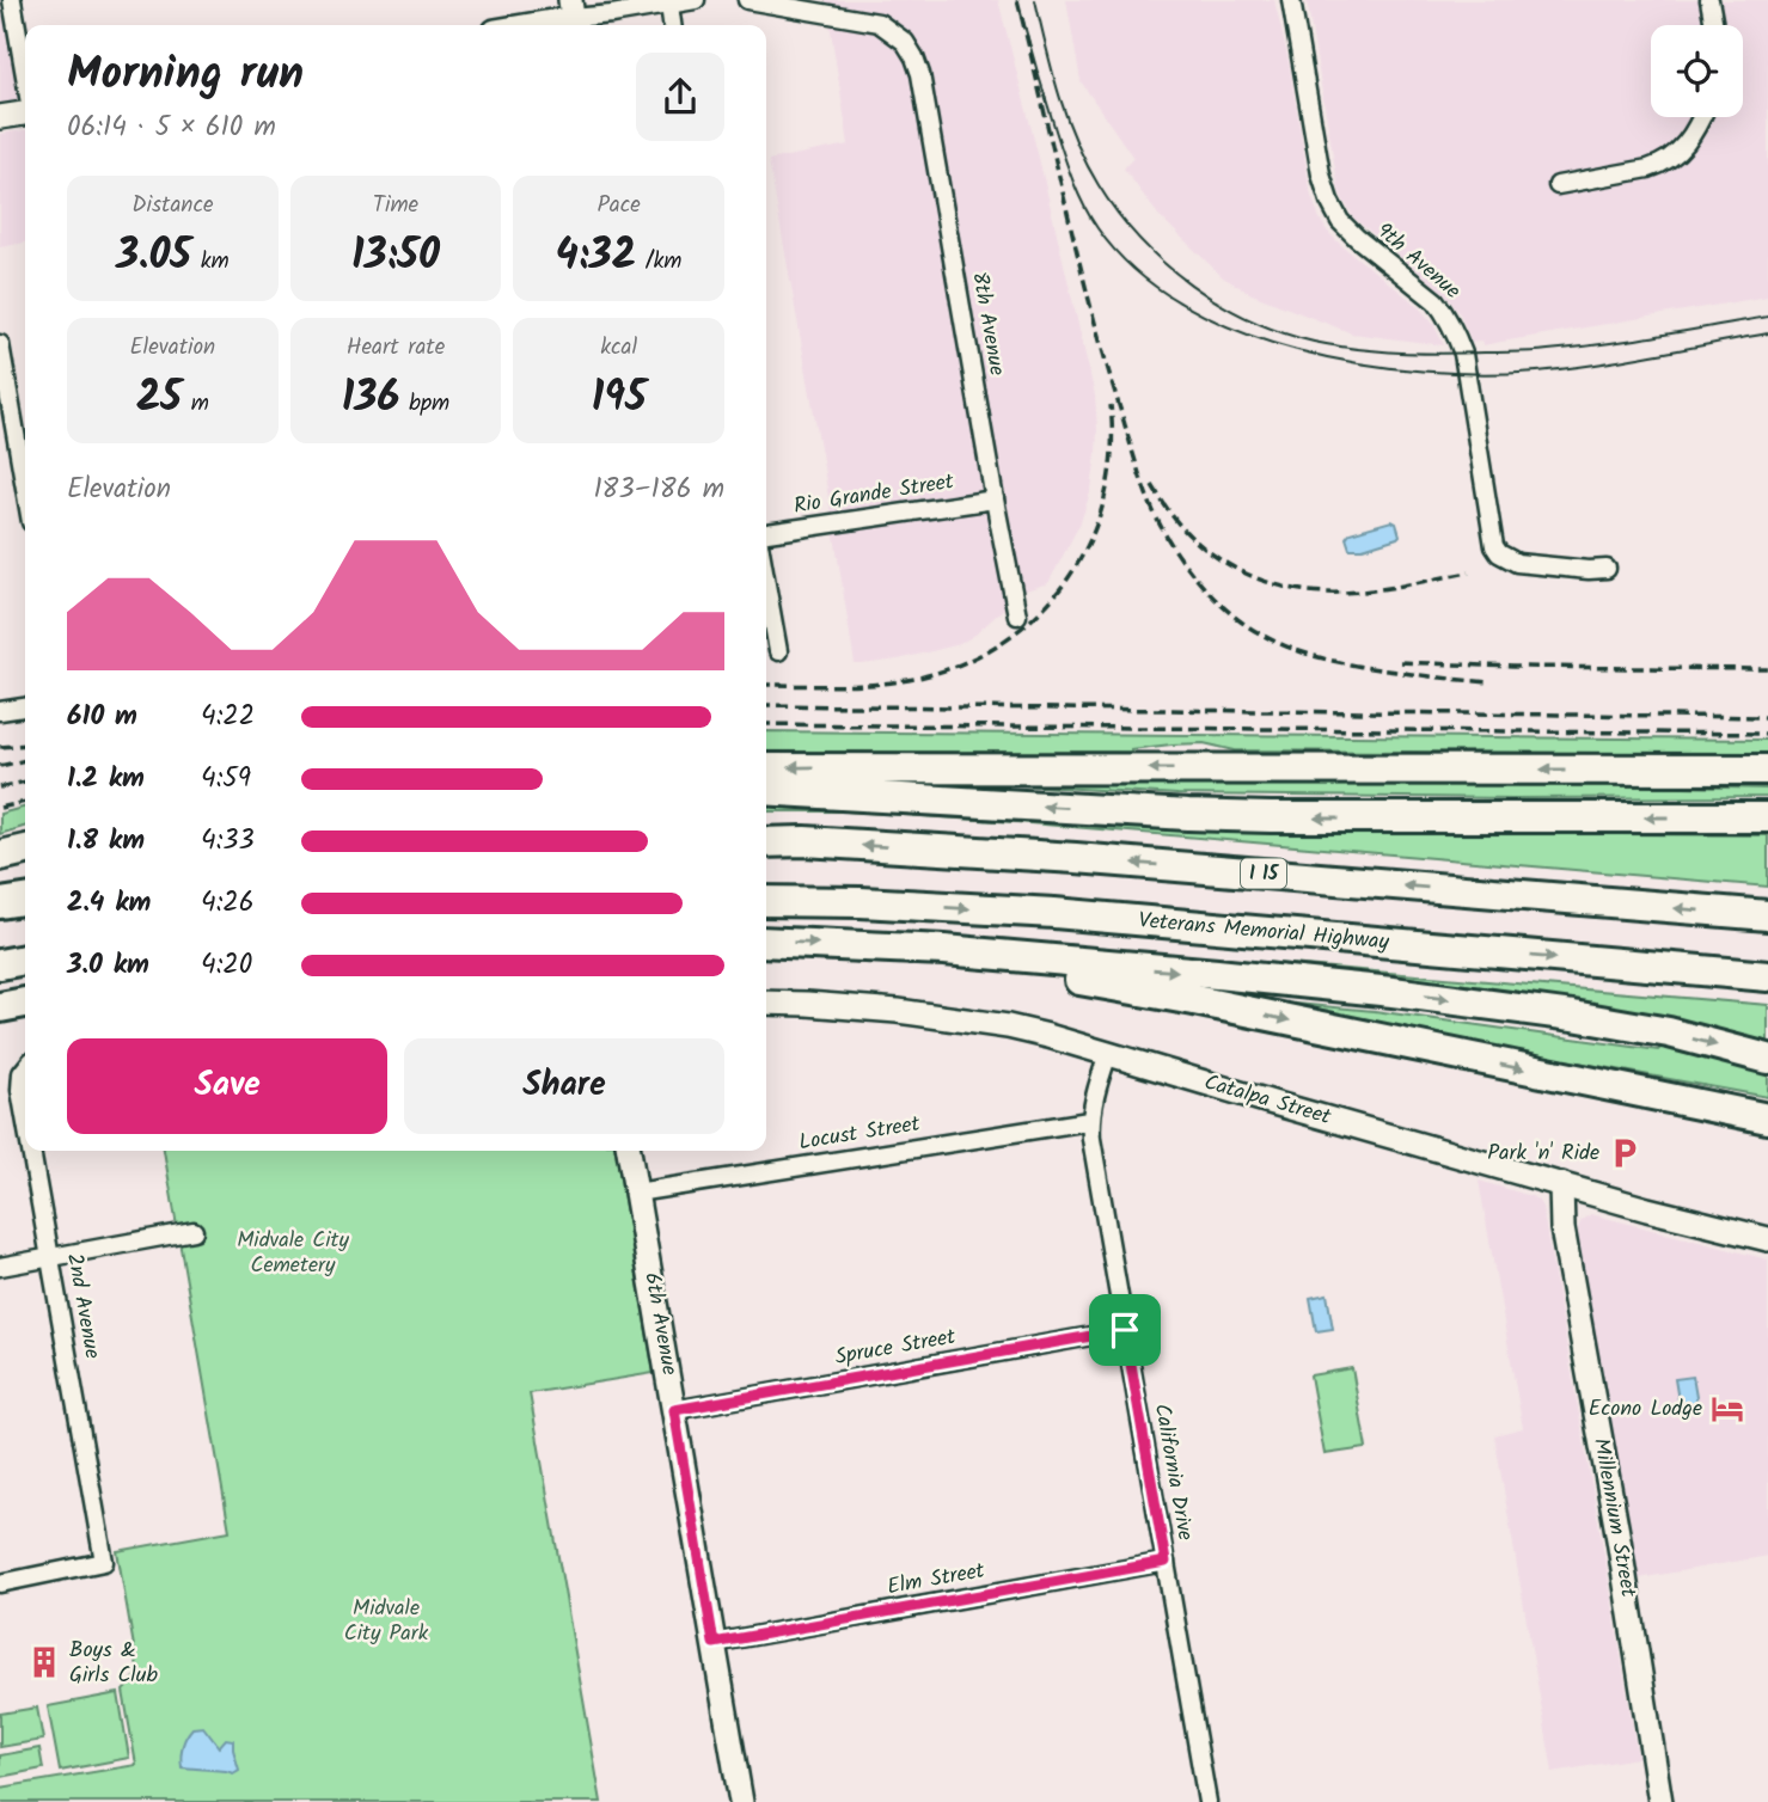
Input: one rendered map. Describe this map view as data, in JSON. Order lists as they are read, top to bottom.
{
  "streets": {
    "highway": ["I 15", "Veterans Memorial Highway"],
    "street": [
      "9th Avenue",
      "8th Avenue",
      "Rio Grande Street",
      "Catalpa Street",
      "Locust Street",
      "2nd Avenue",
      "6th Avenue",
      "Spruce Street",
      "California Drive",
      "Millennium Street",
      "Elm Street"
    ]
  },
  "crossings": [
    ["8th Avenue", "Rio Grande Street"],
    ["Catalpa Street", "California Drive"],
    ["Catalpa Street", "Millennium Street"],
    ["Locust Street", "6th Avenue"],
    ["Locust Street", "California Drive"],
    ["6th Avenue", "Spruce Street"],
    ["6th Avenue", "Elm Street"],
    ["Spruce Street", "California Drive"],
    ["California Drive", "Elm Street"]
  ],
  "parks": ["Midvale City Cemetery", "Midvale City Park"],
  "places": {
    "parking": ["Park 'n' Ride"],
    "hotel": ["Econo Lodge"],
    "building": ["Boys & Girls Club"]
  },
  "page": {
    "heading": ["Morning run", "06:14 · 5 × 610 m"],
    "stats": [
      ["Distance", "3.05 km"],
      ["Time", "13:50"],
      ["Pace", "4:32 /km"],
      ["Elevation", "25 m"],
      ["Heart rate", "136 bpm"],
      ["kcal", "195"]
    ],
    "chart": ["Elevation", "183–186 m"],
    "list": [
      {
        "name": "610 m",
        "note": "4:22"
      },
      {
        "name": "1.2 km",
        "note": "4:59"
      },
      {
        "name": "1.8 km",
        "note": "4:33"
      },
      {
        "name": "2.4 km",
        "note": "4:26"
      },
      {
        "name": "3.0 km",
        "note": "4:20"
      }
    ],
    "buttons": ["Save", "Share"]
  }
}
